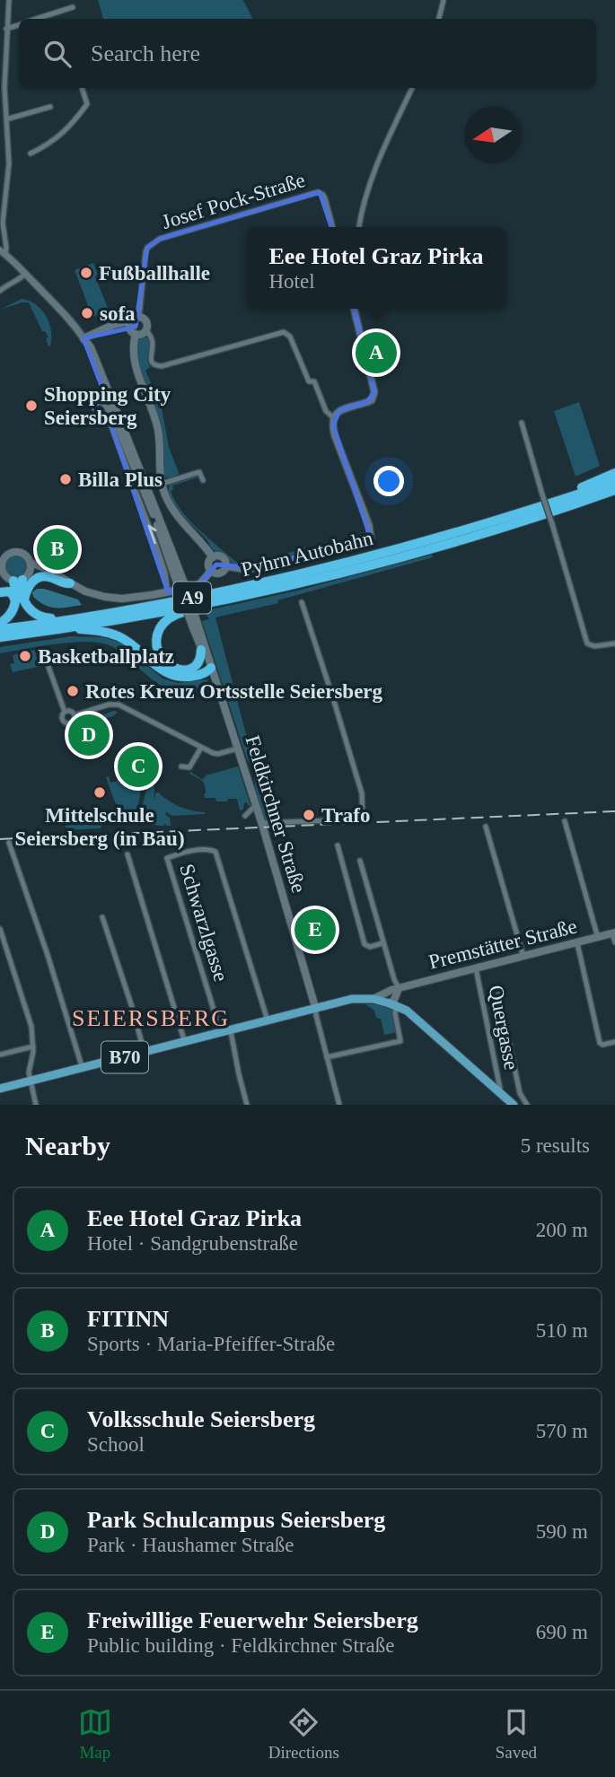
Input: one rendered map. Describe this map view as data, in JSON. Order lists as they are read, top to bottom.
{
  "streets": {
    "highway": ["Pyhrn Autobahn", "A9"],
    "main road": ["Feldkirchner Straße", "Premstätter Straße", "B70"],
    "street": ["Josef Pock-Straße", "Schwarzlgasse", "Quergasse"]
  },
  "crossings": [
    ["Feldkirchner Straße", "B70"],
    ["Schwarzlgasse", "B70"],
    ["Premstätter Straße", "Quergasse"],
    ["Premstätter Straße", "B70"],
    ["Quergasse", "B70"]
  ],
  "districts": ["SEIERSBERG"],
  "places": [
    "Fußballhalle",
    "sofa",
    "Shopping City Seiersberg",
    "Billa Plus",
    "Basketballplatz",
    "Rotes Kreuz Ortsstelle Seiersberg",
    "Mittelschule Seiersberg (in Bau)",
    "Trafo"
  ],
  "north": "left",
  "page": {
    "search": "Search here",
    "popup": ["Eee Hotel Graz Pirka", "Hotel"],
    "pins": [
      "A",
      "B",
      "D",
      "C",
      "E"
    ],
    "heading": ["Nearby", "5 results"],
    "list": [
      {
        "mark": "A",
        "name": "Eee Hotel Graz Pirka",
        "note": "Hotel · Sandgrubenstraße",
        "value": "200 m"
      },
      {
        "mark": "B",
        "name": "FITINN",
        "note": "Sports · Maria-Pfeiffer-Straße",
        "value": "510 m"
      },
      {
        "mark": "C",
        "name": "Volksschule Seiersberg",
        "note": "School",
        "value": "570 m"
      },
      {
        "mark": "D",
        "name": "Park Schulcampus Seiersberg",
        "note": "Park · Haushamer Straße",
        "value": "590 m"
      },
      {
        "mark": "E",
        "name": "Freiwillige Feuerwehr Seiersberg",
        "note": "Public building · Feldkirchner Straße",
        "value": "690 m"
      }
    ],
    "nav": ["Map", "Directions", "Saved"]
  }
}
